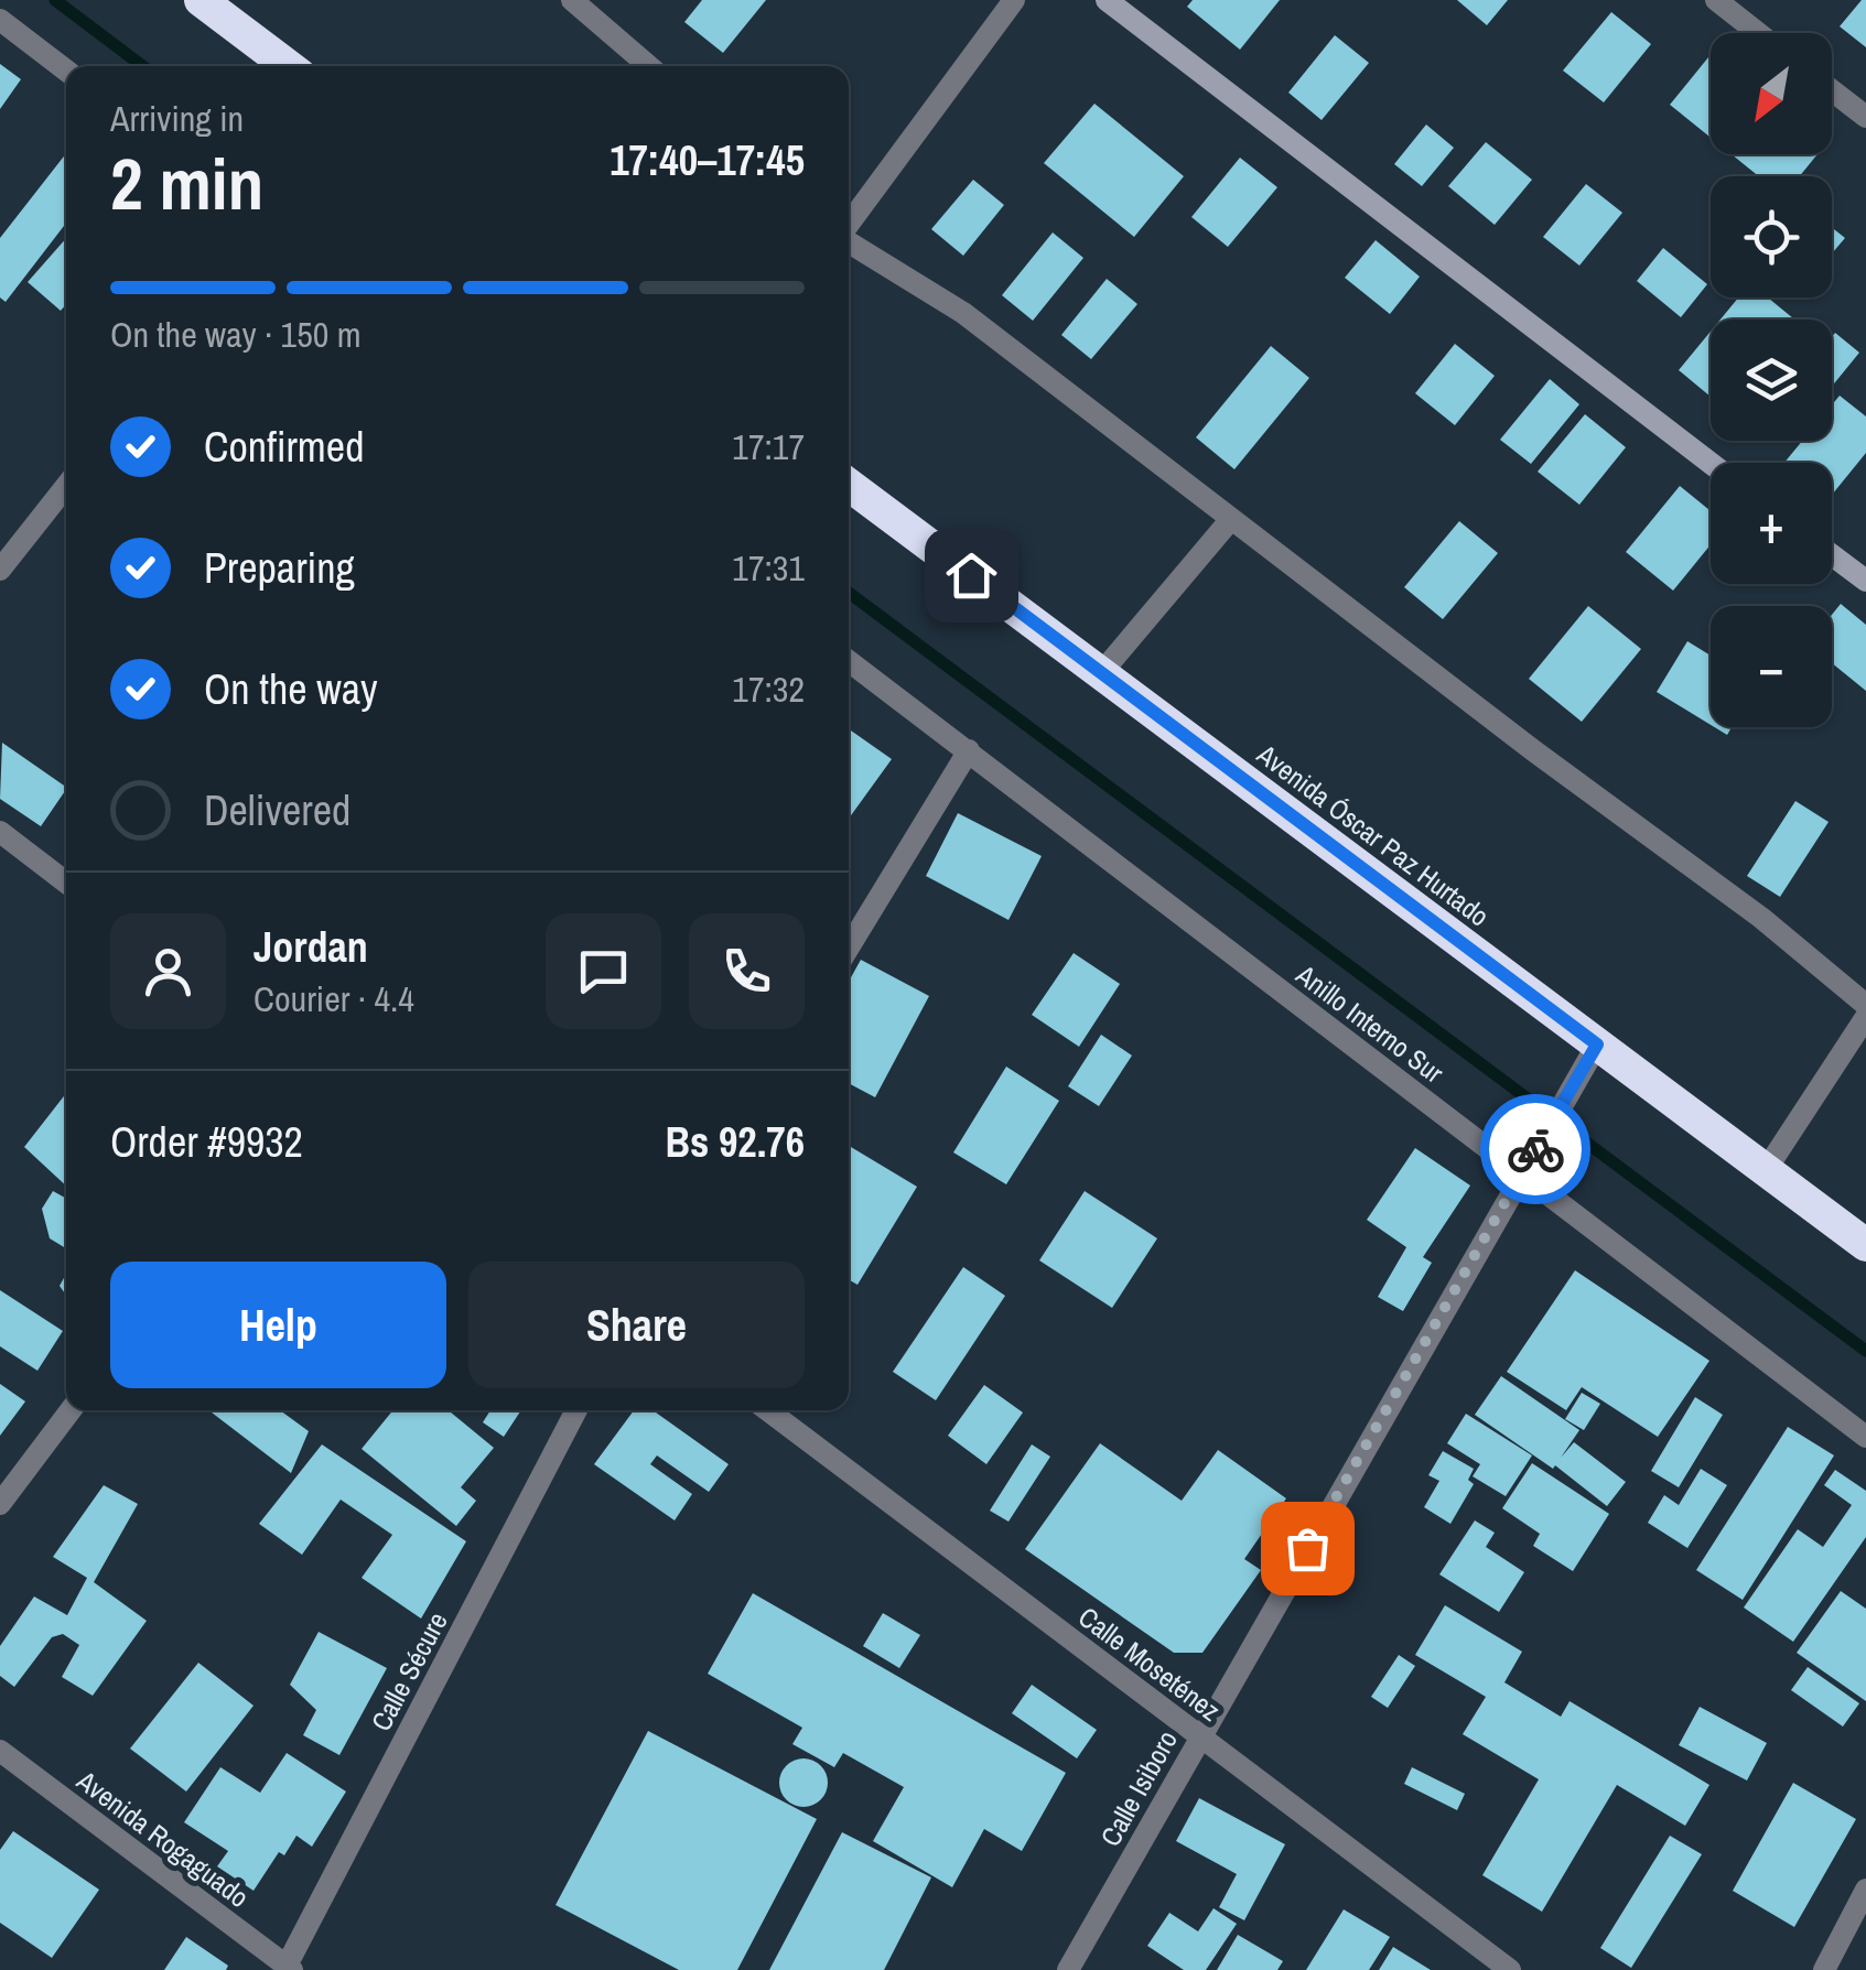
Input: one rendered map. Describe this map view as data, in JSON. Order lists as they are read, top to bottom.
{
  "streets": {
    "highway": ["Avenida Óscar Paz Hurtado"],
    "street": [
      "Anillo Interno Sur",
      "Calle Moseténez",
      "Calle Sécure",
      "Calle Isiboro",
      "Avenida Rogaguado"
    ]
  },
  "crossings": [
    ["Avenida Óscar Paz Hurtado", "Calle Isiboro"],
    ["Anillo Interno Sur", "Calle Isiboro"],
    ["Calle Moseténez", "Calle Isiboro"],
    ["Calle Sécure", "Avenida Rogaguado"]
  ],
  "north": "bottom left",
  "page": {
    "map_buttons": ["+", "−"],
    "heading": ["2 min", "Arriving in", "17:40–17:45"],
    "panel": [
      "Jordan",
      "Courier · 4.4",
      "Order #9932",
      "Bs 92.76"
    ],
    "bar": "On the way · 150 m",
    "list": [
      ["Confirmed", "17:17"],
      ["Preparing", "17:31"],
      ["On the way", "17:32"],
      "Delivered"
    ],
    "buttons": ["Help", "Share"]
  }
}
